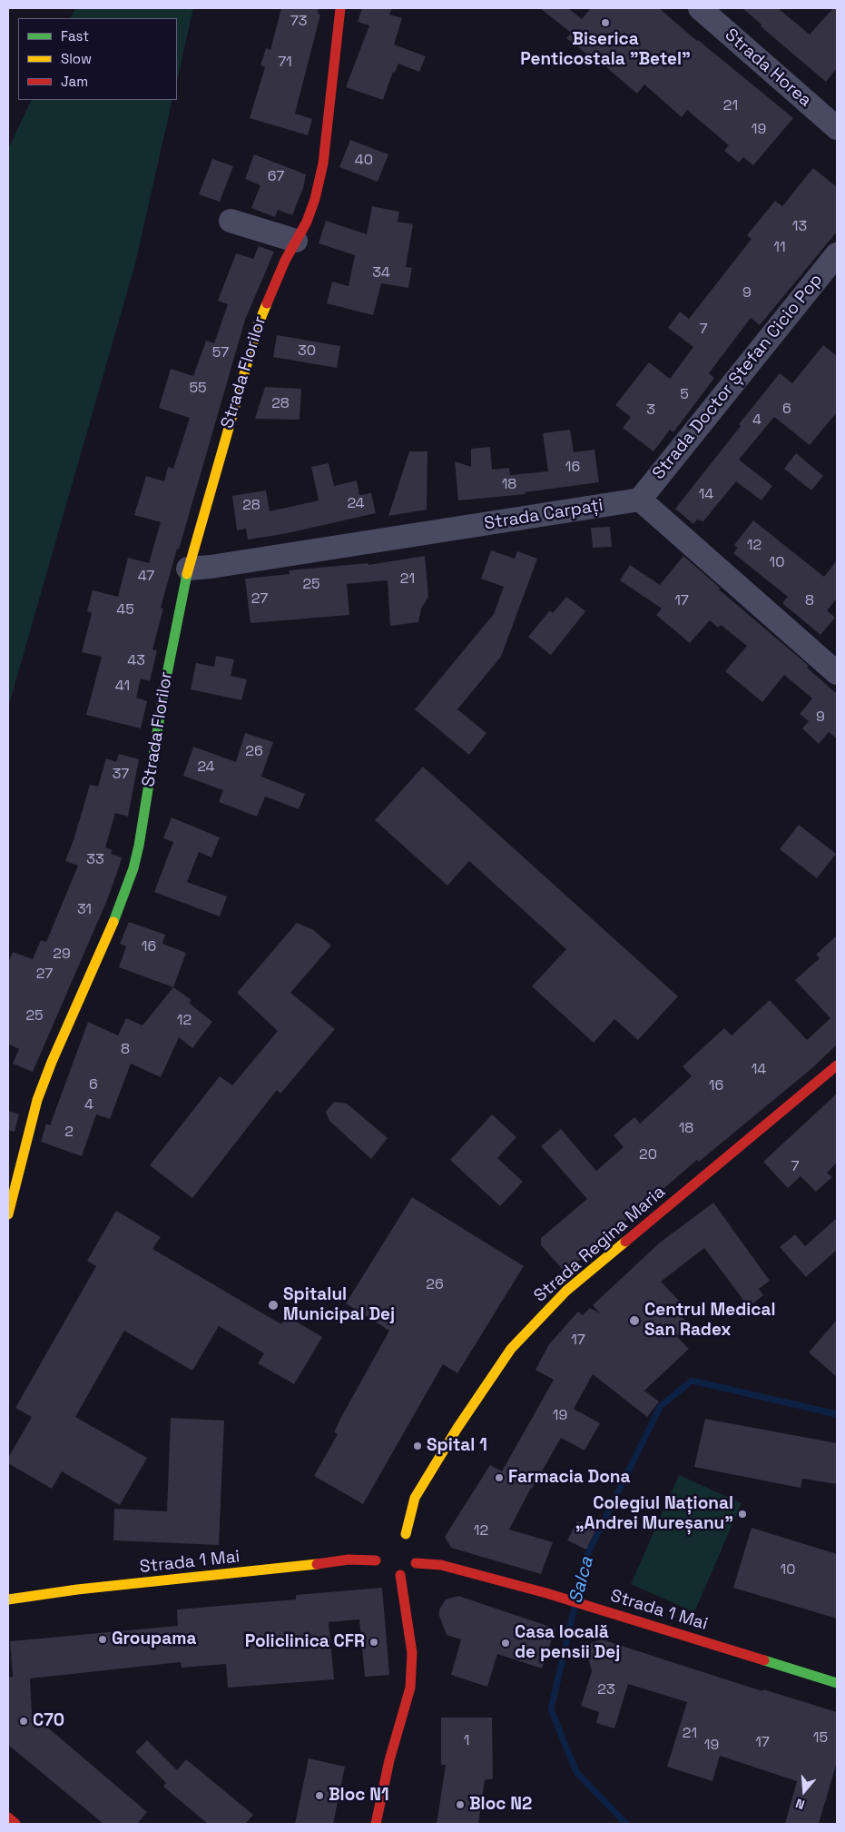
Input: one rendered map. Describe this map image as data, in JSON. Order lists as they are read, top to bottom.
{
  "streets": {
    "street": [
      "Strada Horea",
      "Strada Florilor",
      "Strada Doctor Ștefan Cicio Pop",
      "Strada Carpați",
      "Strada Regina Maria",
      "Strada 1 Mai"
    ]
  },
  "crossings": [
    ["Strada Florilor", "Strada Carpați"],
    ["Strada Doctor Ștefan Cicio Pop", "Strada Carpați"]
  ],
  "water": ["Salca"],
  "places": [
    "Biserica Penticostala \"Betel\"",
    "Spitalul Municipal Dej",
    "Centrul Medical San Radex",
    "Spital 1",
    "Farmacia Dona",
    "Colegiul Național „Andrei Mureșanu”",
    "Groupama",
    "Policlinica CFR",
    "Casa locală de pensii Dej",
    "C70",
    "Bloc N1",
    "Bloc N2"
  ],
  "house_numbers": [
    "73",
    "71",
    "21",
    "19",
    "40",
    "67",
    "13",
    "11",
    "34",
    "9",
    "7",
    "30",
    "57",
    "55",
    "5",
    "28",
    "6",
    "3",
    "4",
    "16",
    "18",
    "14",
    "24",
    "28",
    "12",
    "10",
    "47",
    "21",
    "25",
    "27",
    "17",
    "8",
    "45",
    "43",
    "41",
    "9",
    "26",
    "24",
    "37",
    "33",
    "31",
    "16",
    "29",
    "27",
    "25",
    "12",
    "8",
    "14",
    "6",
    "16",
    "4",
    "18",
    "2",
    "20",
    "7",
    "26",
    "17",
    "19",
    "12",
    "10",
    "23",
    "21",
    "15",
    "1",
    "17",
    "19"
  ],
  "legend": ["Fast", "Slow", "Jam"],
  "north": "bottom"
}
